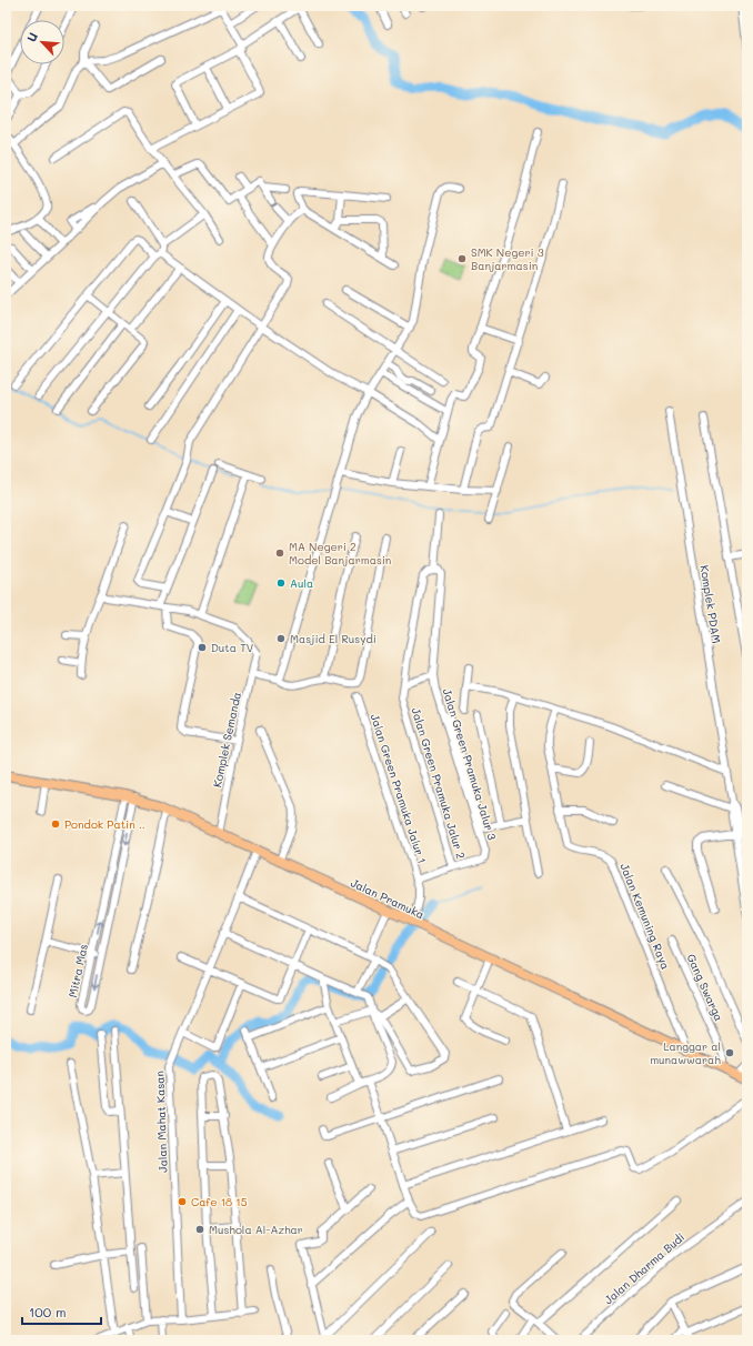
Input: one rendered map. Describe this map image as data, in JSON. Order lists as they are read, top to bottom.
{
  "streets": {
    "main road": ["Jalan Pramuka"],
    "street": [
      "Komplek PDAM",
      "Komplek Semanda",
      "Jalan Green Pramuka Jalur 3",
      "Jalan Green Pramuka Jalur 2",
      "Jalan Green Pramuka Jalur 1",
      "Jalan Kemuning Raya",
      "Mitra Mas",
      "Gang Swarga",
      "Jalan Mahat Kasan",
      "Jalan Dharma Budi"
    ]
  },
  "crossings": [
    ["Komplek Semanda", "Jalan Pramuka"],
    ["Jalan Green Pramuka Jalur 3", "Jalan Green Pramuka Jalur 2"],
    ["Jalan Green Pramuka Jalur 2", "Jalan Green Pramuka Jalur 1"],
    ["Jalan Green Pramuka Jalur 1", "Jalan Pramuka"],
    ["Jalan Pramuka", "Jalan Kemuning Raya"],
    ["Jalan Pramuka", "Mitra Mas"],
    ["Jalan Pramuka", "Gang Swarga"],
    ["Jalan Pramuka", "Jalan Mahat Kasan"]
  ],
  "places": [
    "SMK Negeri 3 Banjarmasin",
    "MA Negeri 2 Model Banjarmasin",
    "Aula",
    "Masjid El Rusydi",
    "Duta TV",
    "Pondok Patin ..",
    "Langgar al munawwarah",
    "Cafe 18 15",
    "Mushola Al-Azhar"
  ],
  "scale_bar": "100 m",
  "north": "top left"
}
